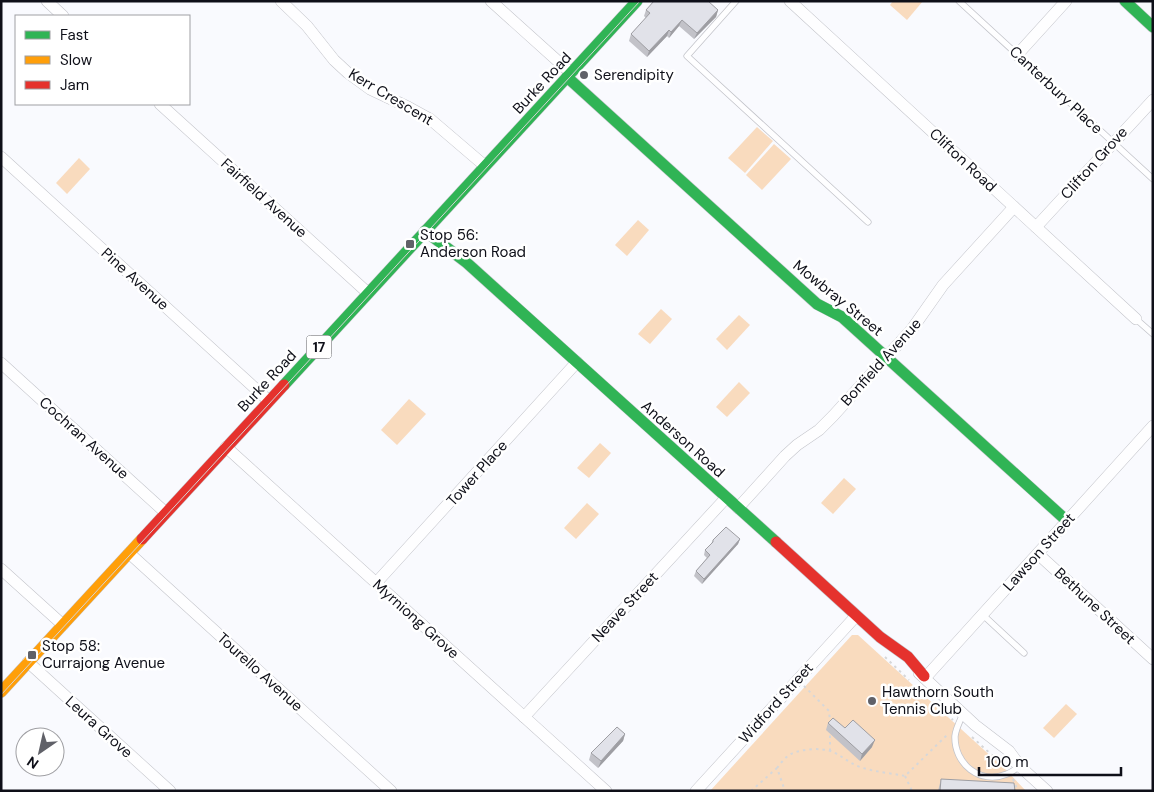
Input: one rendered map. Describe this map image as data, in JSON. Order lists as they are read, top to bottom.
{
  "streets": {
    "main road": [
      "Burke Road",
      "Mowbray Street",
      "17",
      "Anderson Road"
    ],
    "street": [
      "Kerr Crescent",
      "Clifton Road",
      "Clifton Grove",
      "Fairfield Avenue",
      "Pine Avenue",
      "Bonfield Avenue",
      "Cochran Avenue",
      "Tower Place",
      "Lawson Street",
      "Bethune Street",
      "Neave Street",
      "Myrniong Grove",
      "Tourello Avenue",
      "Widford Street",
      "Leura Grove"
    ],
    "lane": ["Canterbury Place"]
  },
  "crossings": [
    ["Burke Road", "Kerr Crescent"],
    ["Burke Road", "Fairfield Avenue"],
    ["Burke Road", "Pine Avenue"],
    ["Burke Road", "Mowbray Street"],
    ["Burke Road", "Cochran Avenue"],
    ["Burke Road", "Anderson Road"],
    ["Burke Road", "Myrniong Grove"],
    ["Burke Road", "Tourello Avenue"],
    ["Burke Road", "Leura Grove"],
    ["Canterbury Place", "Clifton Grove"],
    ["Clifton Road", "Clifton Grove"],
    ["Clifton Road", "Bonfield Avenue"],
    ["Mowbray Street", "Bonfield Avenue"],
    ["Mowbray Street", "Lawson Street"],
    ["Bonfield Avenue", "Anderson Road"],
    ["Anderson Road", "Tower Place"],
    ["Anderson Road", "Lawson Street"],
    ["Anderson Road", "Neave Street"],
    ["Anderson Road", "Widford Street"],
    ["Tower Place", "Myrniong Grove"],
    ["Lawson Street", "Bethune Street"],
    ["Neave Street", "Myrniong Grove"]
  ],
  "places": {
    "other": ["Serendipity", "Hawthorn South Tennis Club"],
    "transit": ["Stop 56: Anderson Road", "Stop 58: Currajong Avenue"]
  },
  "legend": ["Fast", "Slow", "Jam"],
  "scale_bar": "100 m",
  "north": "bottom left"
}
